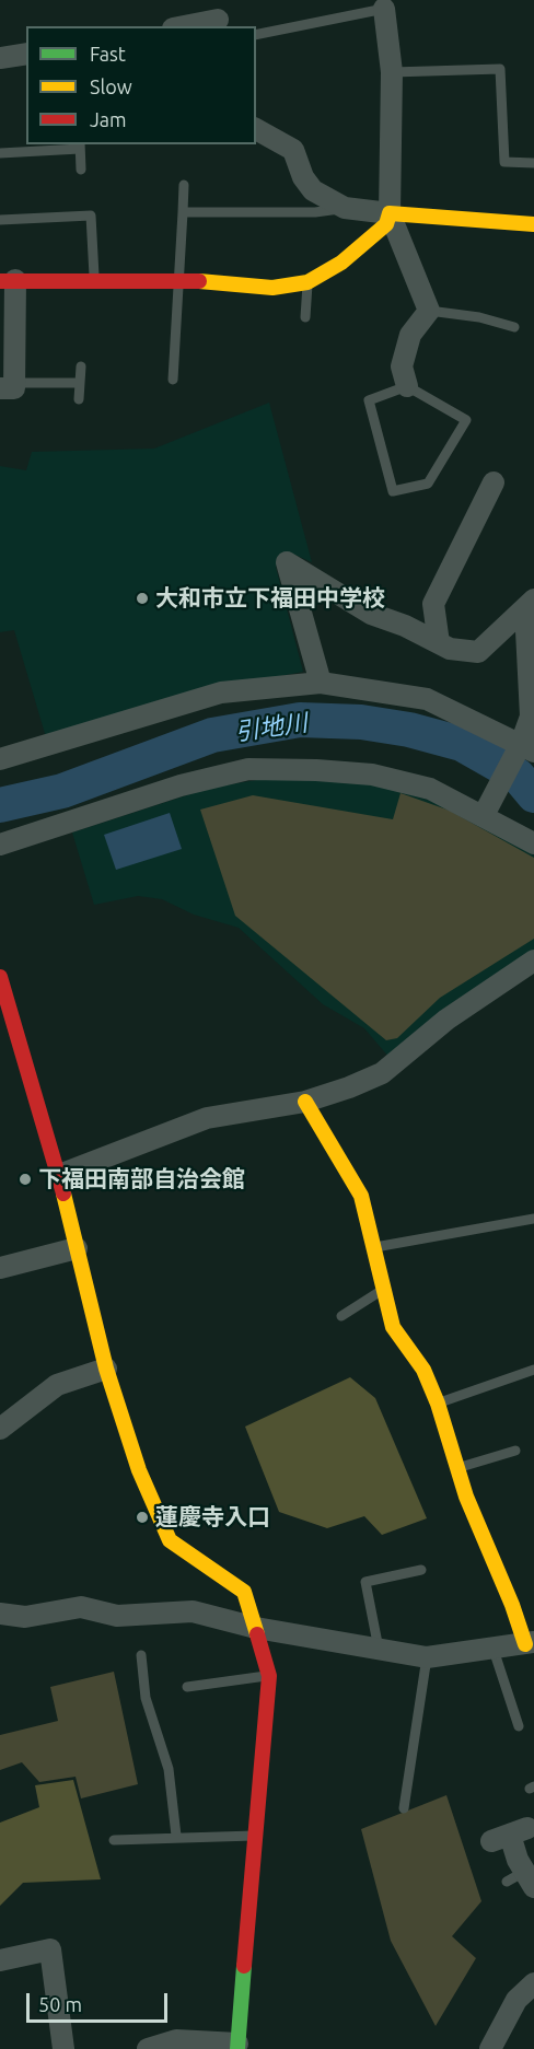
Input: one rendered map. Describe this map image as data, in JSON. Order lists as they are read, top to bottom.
{
  "water": ["引地川"],
  "places": ["大和市立下福田中学校", "下福田南部自治会館", "蓮慶寺入口"],
  "legend": ["Fast", "Slow", "Jam"],
  "scale_bar": "50 m"
}
